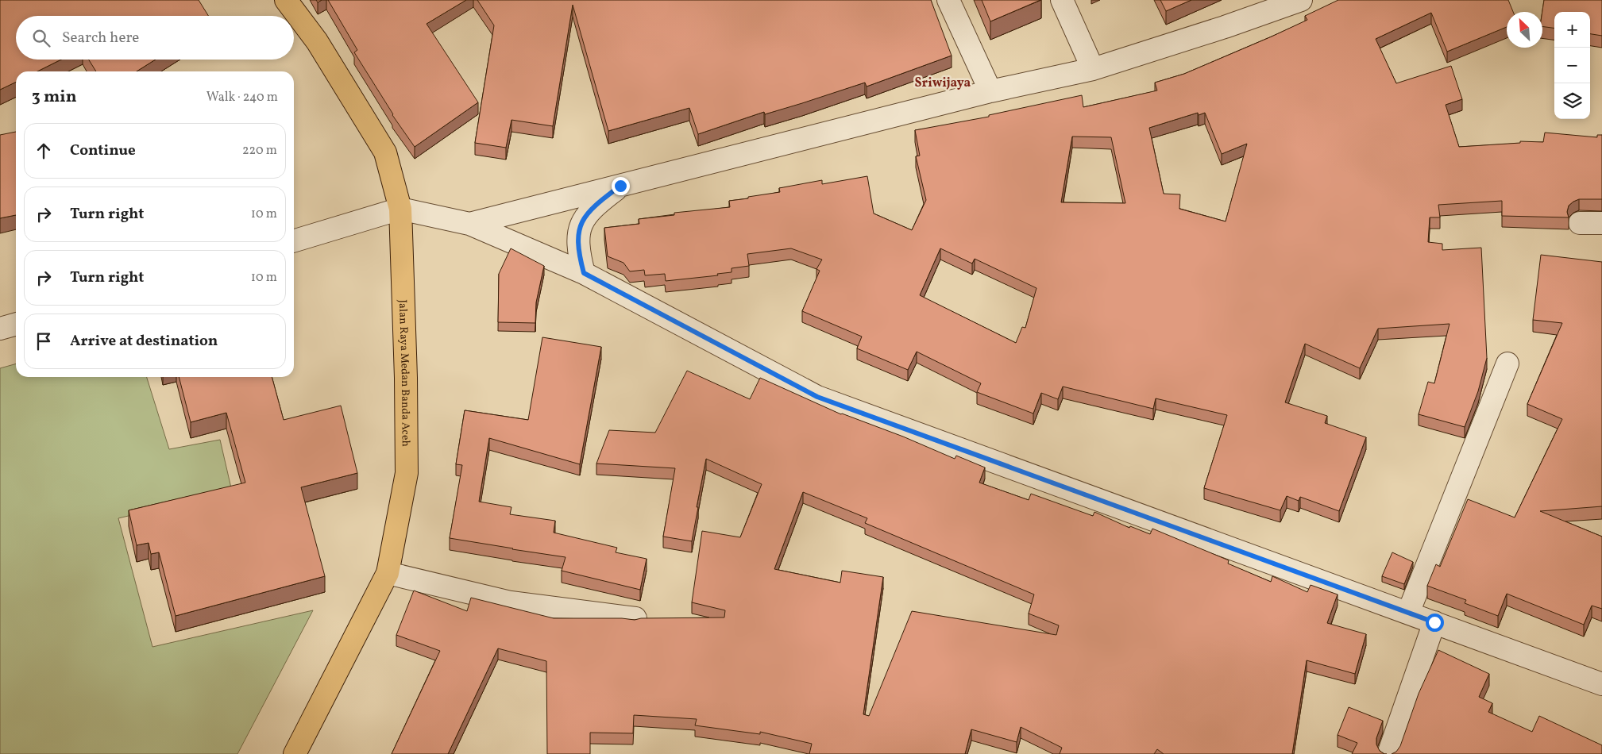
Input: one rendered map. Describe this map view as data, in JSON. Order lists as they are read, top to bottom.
{
  "streets": {
    "highway": ["Jalan Raya Medan Banda Aceh"]
  },
  "districts": ["Sriwijaya"],
  "north": "top left",
  "page": {
    "map_buttons": ["+", "−"],
    "search": "Search here",
    "heading": ["3 min", "Walk · 240 m"],
    "list": [
      ["Continue", "220 m"],
      ["Turn right", "10 m"],
      ["Turn right", "10 m"],
      "Arrive at destination"
    ]
  }
}
